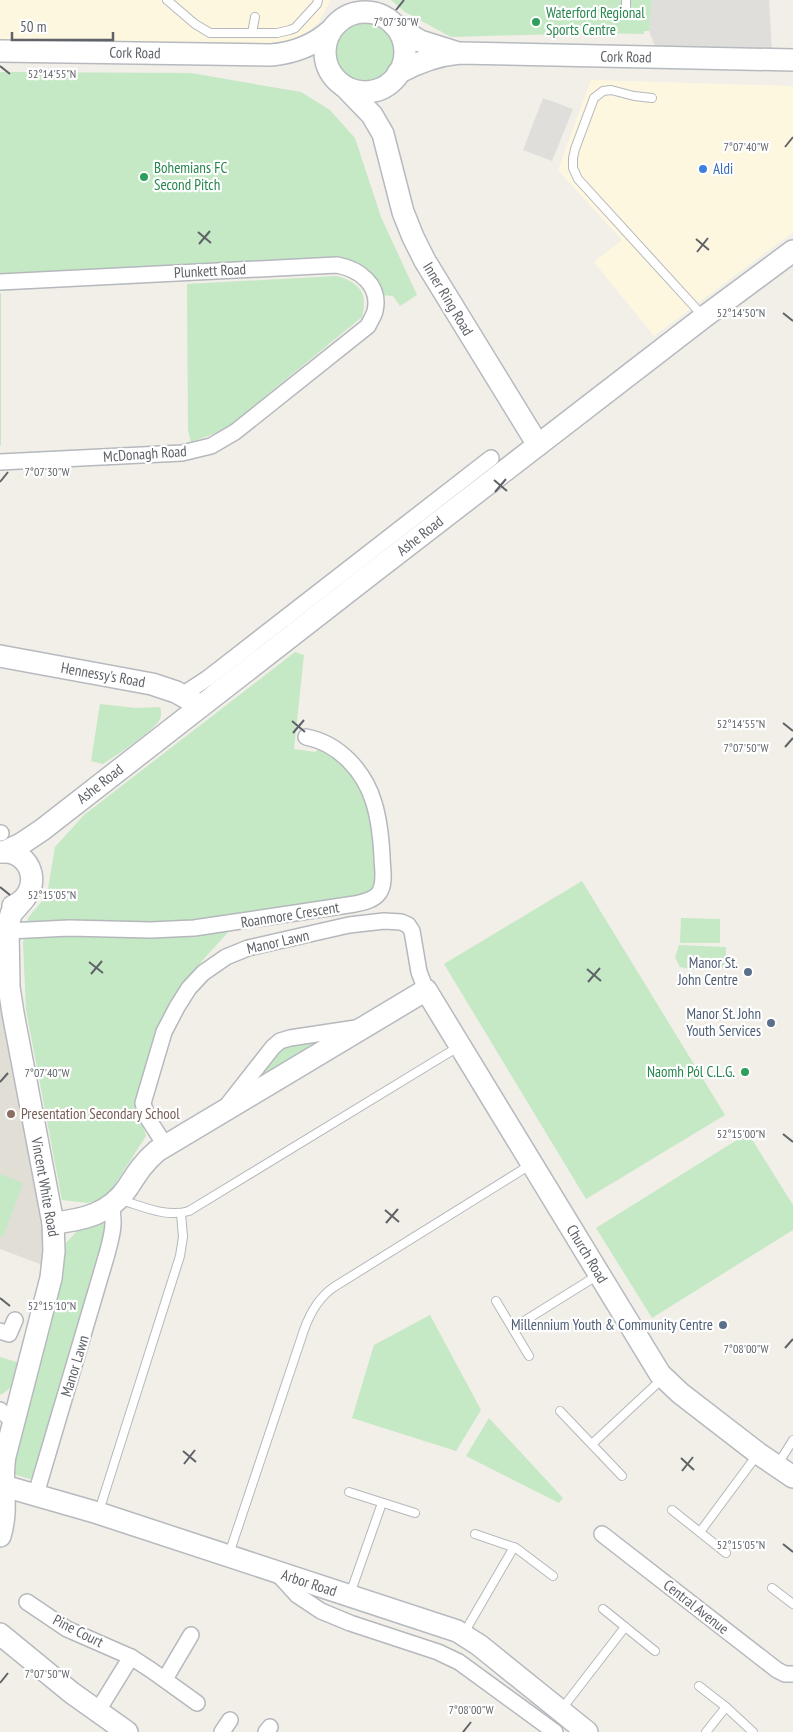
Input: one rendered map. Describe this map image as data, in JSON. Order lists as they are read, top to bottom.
{
  "streets": {
    "street": [
      "Cork Road",
      "Plunkett Road",
      "Inner Ring Road",
      "McDonagh Road",
      "Ashe Road",
      "Hennessy's Road",
      "Roanmore Crescent",
      "Manor Lawn",
      "Vincent White Road",
      "Church Road",
      "Arbor Road",
      "Central Avenue",
      "Pine Court"
    ]
  },
  "crossings": [
    ["Plunkett Road", "McDonagh Road"],
    ["Inner Ring Road", "Ashe Road"],
    ["Ashe Road", "Hennessy's Road"],
    ["Ashe Road", "Vincent White Road"],
    ["Roanmore Crescent", "Vincent White Road"],
    ["Manor Lawn", "Church Road"],
    ["Manor Lawn", "Arbor Road"],
    ["Vincent White Road", "Arbor Road"]
  ],
  "places": [
    "Waterford Regional Sports Centre",
    "Aldi",
    "Bohemians FC Second Pitch",
    "Manor St. John Centre",
    "Manor St. John Youth Services",
    "Naomh Pól C.L.G.",
    "Presentation Secondary School",
    "Millennium Youth & Community Centre"
  ],
  "scale_bar": "50 m",
  "coordinates": [
    "7°07'30\"W",
    "52°14'55\"N",
    "7°07'40\"W",
    "52°14'50\"N",
    "7°07'50\"W",
    "52°15'05\"N",
    "52°15'00\"N",
    "52°15'10\"N",
    "7°08'00\"W"
  ]
}
